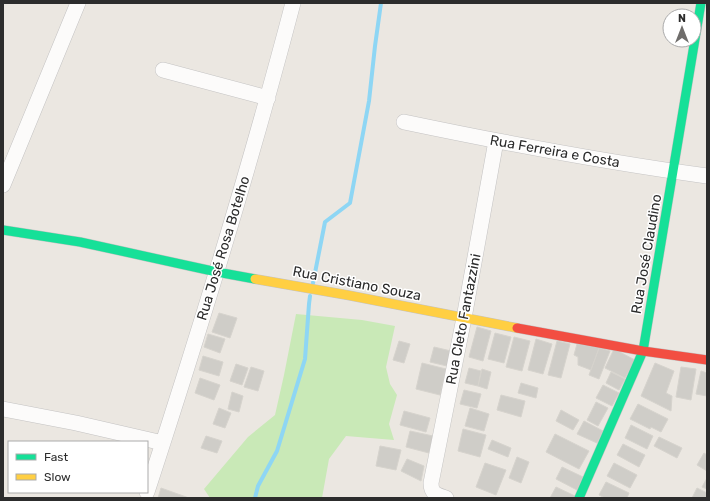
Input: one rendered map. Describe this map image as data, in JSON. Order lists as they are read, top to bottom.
{
  "streets": {
    "street": [
      "Rua Ferreira e Costa",
      "Rua José Rosa Botelho",
      "Rua José Claudino",
      "Rua Cristiano Souza",
      "Rua Cleto Fantazzini"
    ]
  },
  "crossings": [
    ["Rua Ferreira e Costa", "Rua José Claudino"],
    ["Rua Ferreira e Costa", "Rua Cleto Fantazzini"],
    ["Rua José Rosa Botelho", "Rua Cristiano Souza"],
    ["Rua José Claudino", "Rua Cristiano Souza"],
    ["Rua Cristiano Souza", "Rua Cleto Fantazzini"]
  ],
  "legend": ["Fast", "Slow"],
  "north": "top"
}
